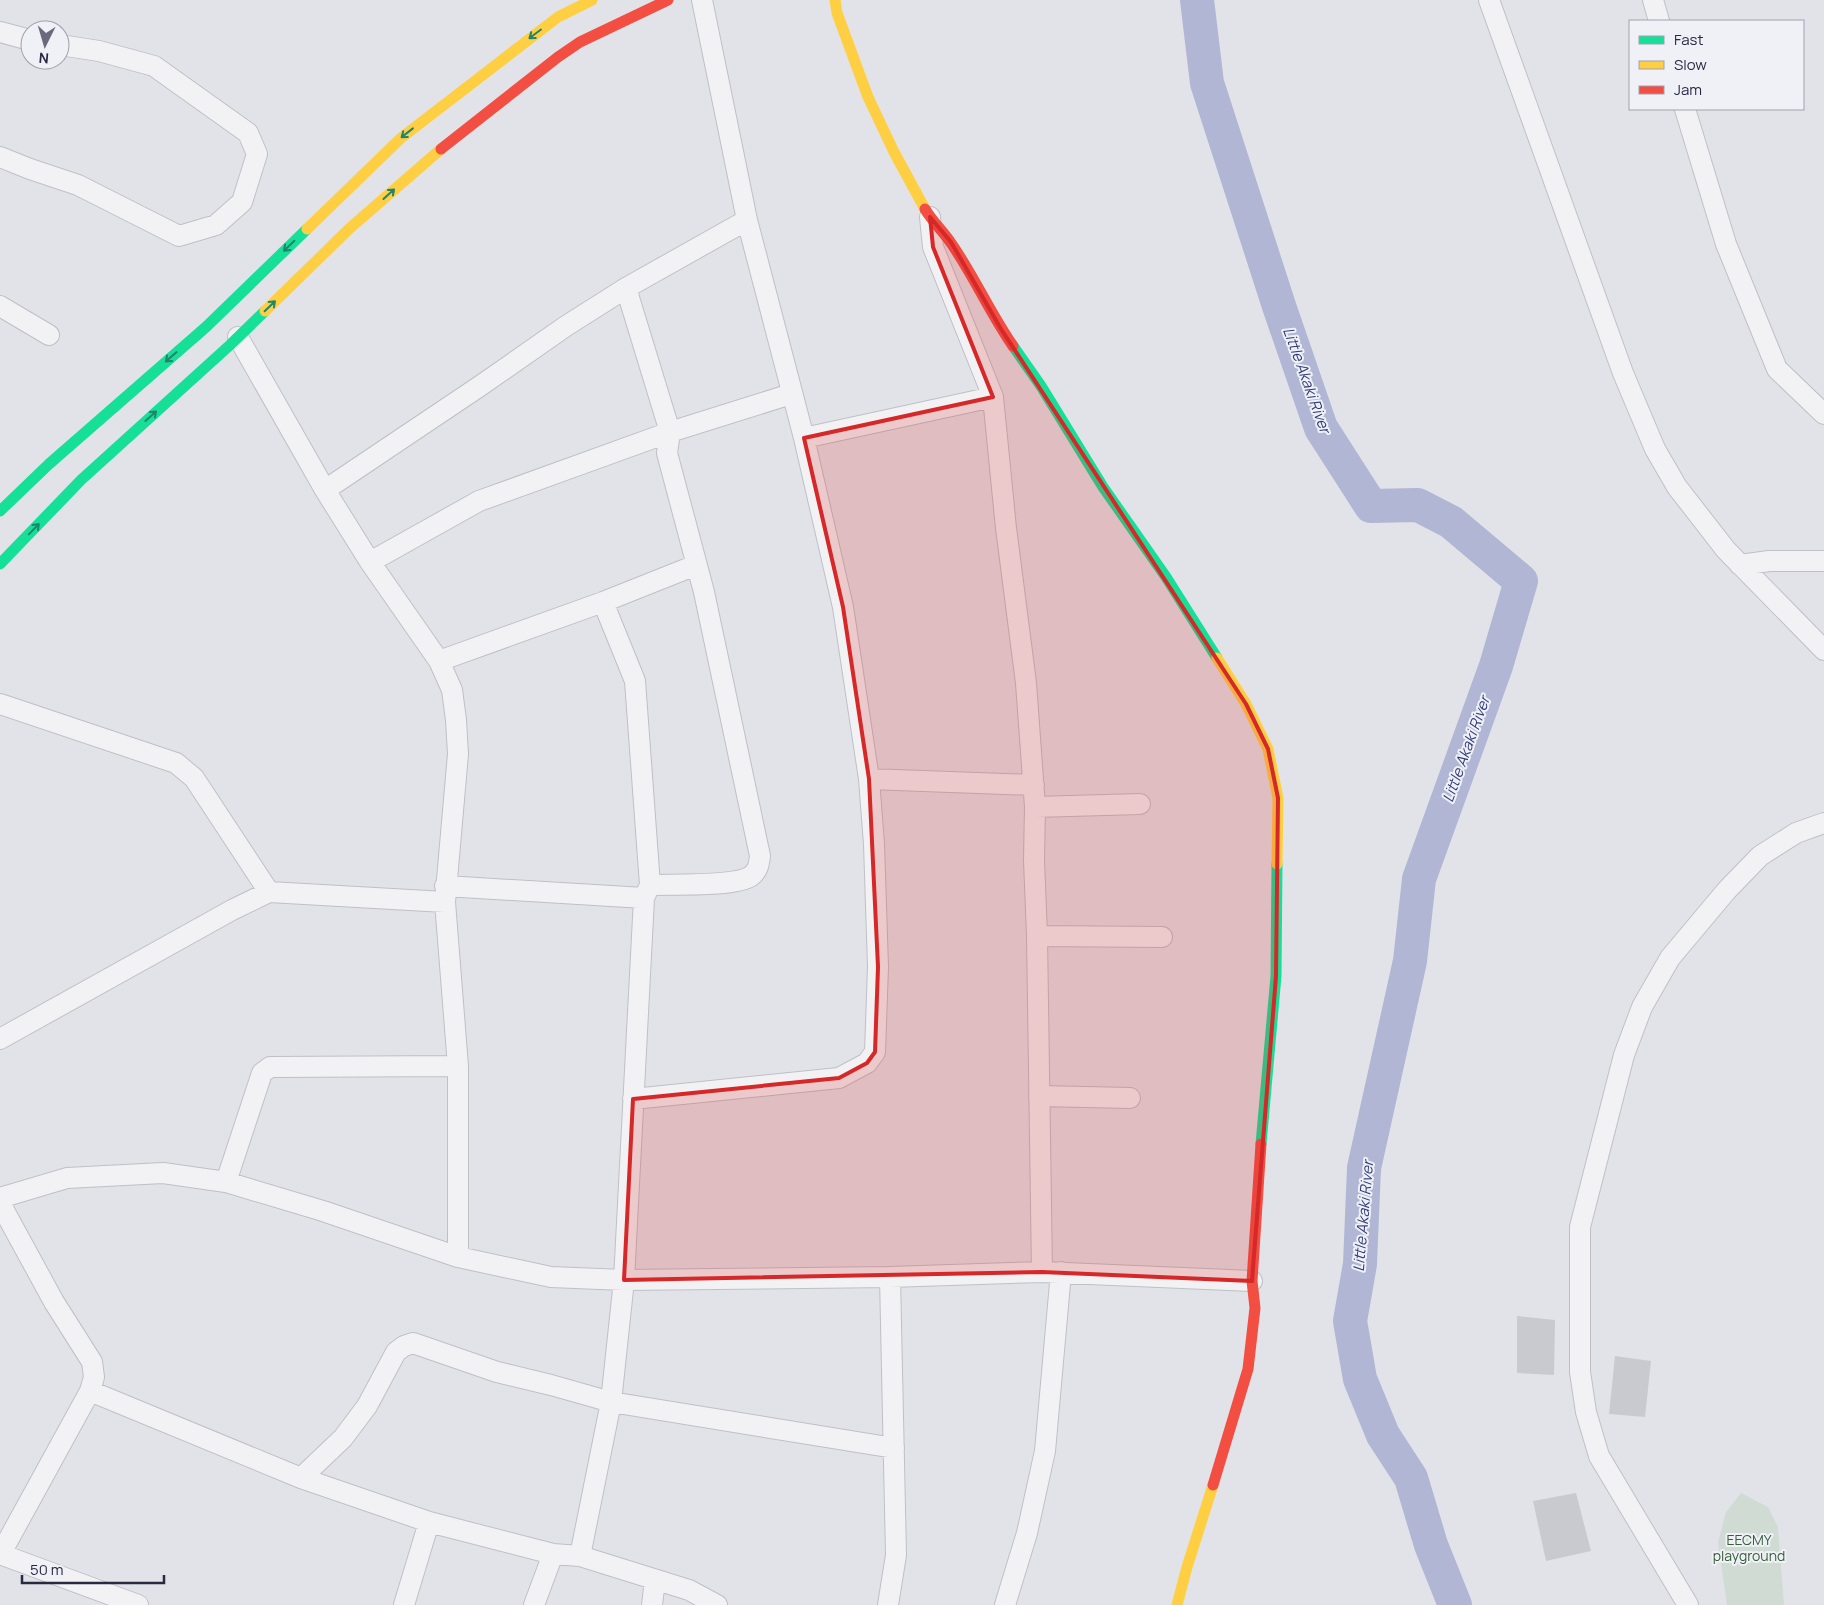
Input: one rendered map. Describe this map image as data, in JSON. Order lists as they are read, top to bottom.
{
  "water": ["Little Akaki River"],
  "parks": ["EECMY playground"],
  "legend": ["Fast", "Slow", "Jam"],
  "scale_bar": "50 m",
  "north": "bottom"
}
